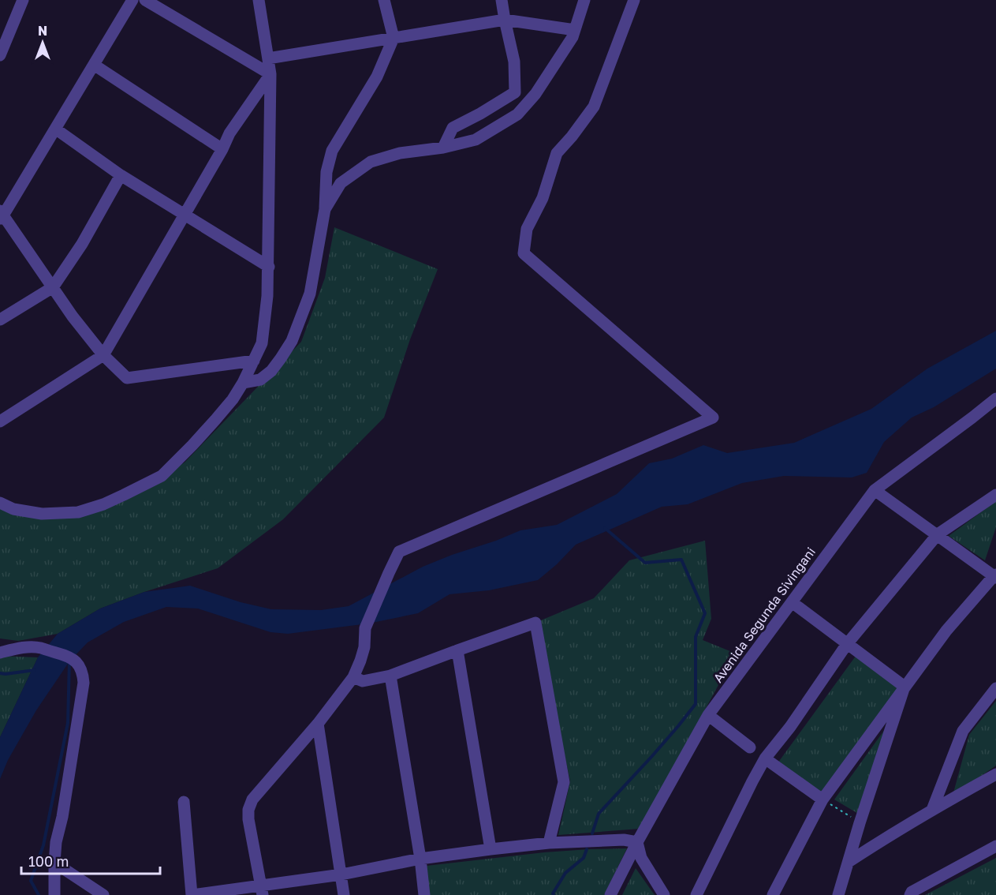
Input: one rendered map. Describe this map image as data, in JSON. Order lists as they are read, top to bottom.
{
  "streets": {
    "street": ["Avenida Segunda Sivingani"]
  },
  "scale_bar": "100 m",
  "north": "top"
}
